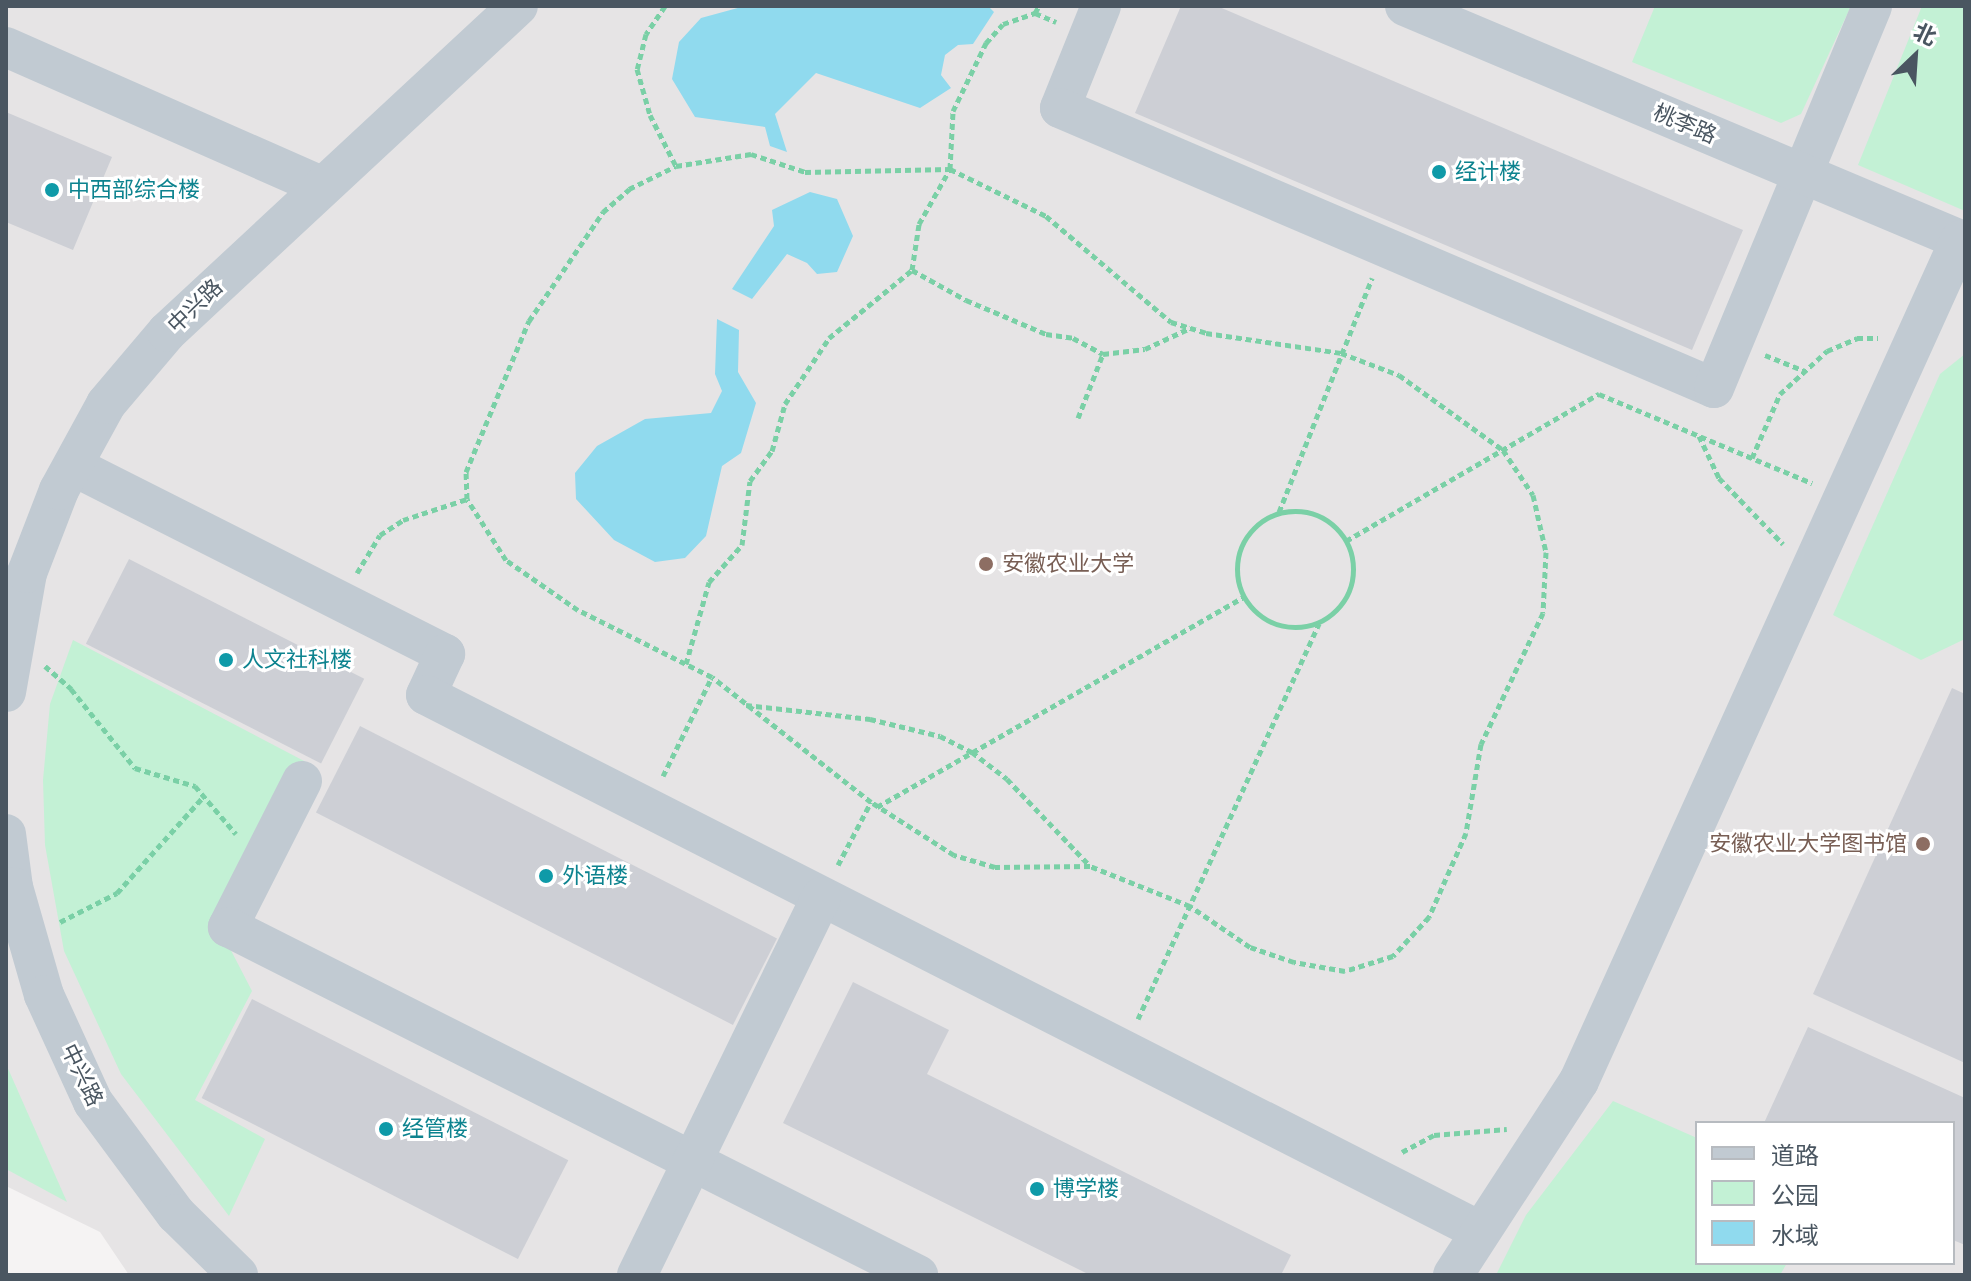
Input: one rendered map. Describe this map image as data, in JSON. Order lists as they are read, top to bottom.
{
  "streets": {
    "street": ["桃李路", "中兴路"]
  },
  "places": [
    "经计楼",
    "中西部综合楼",
    "安徽农业大学",
    "人文社科楼",
    "安徽农业大学图书馆",
    "外语楼",
    "经管楼",
    "博学楼"
  ],
  "legend": ["道路", "公园", "水域"],
  "north": "top right"
}
